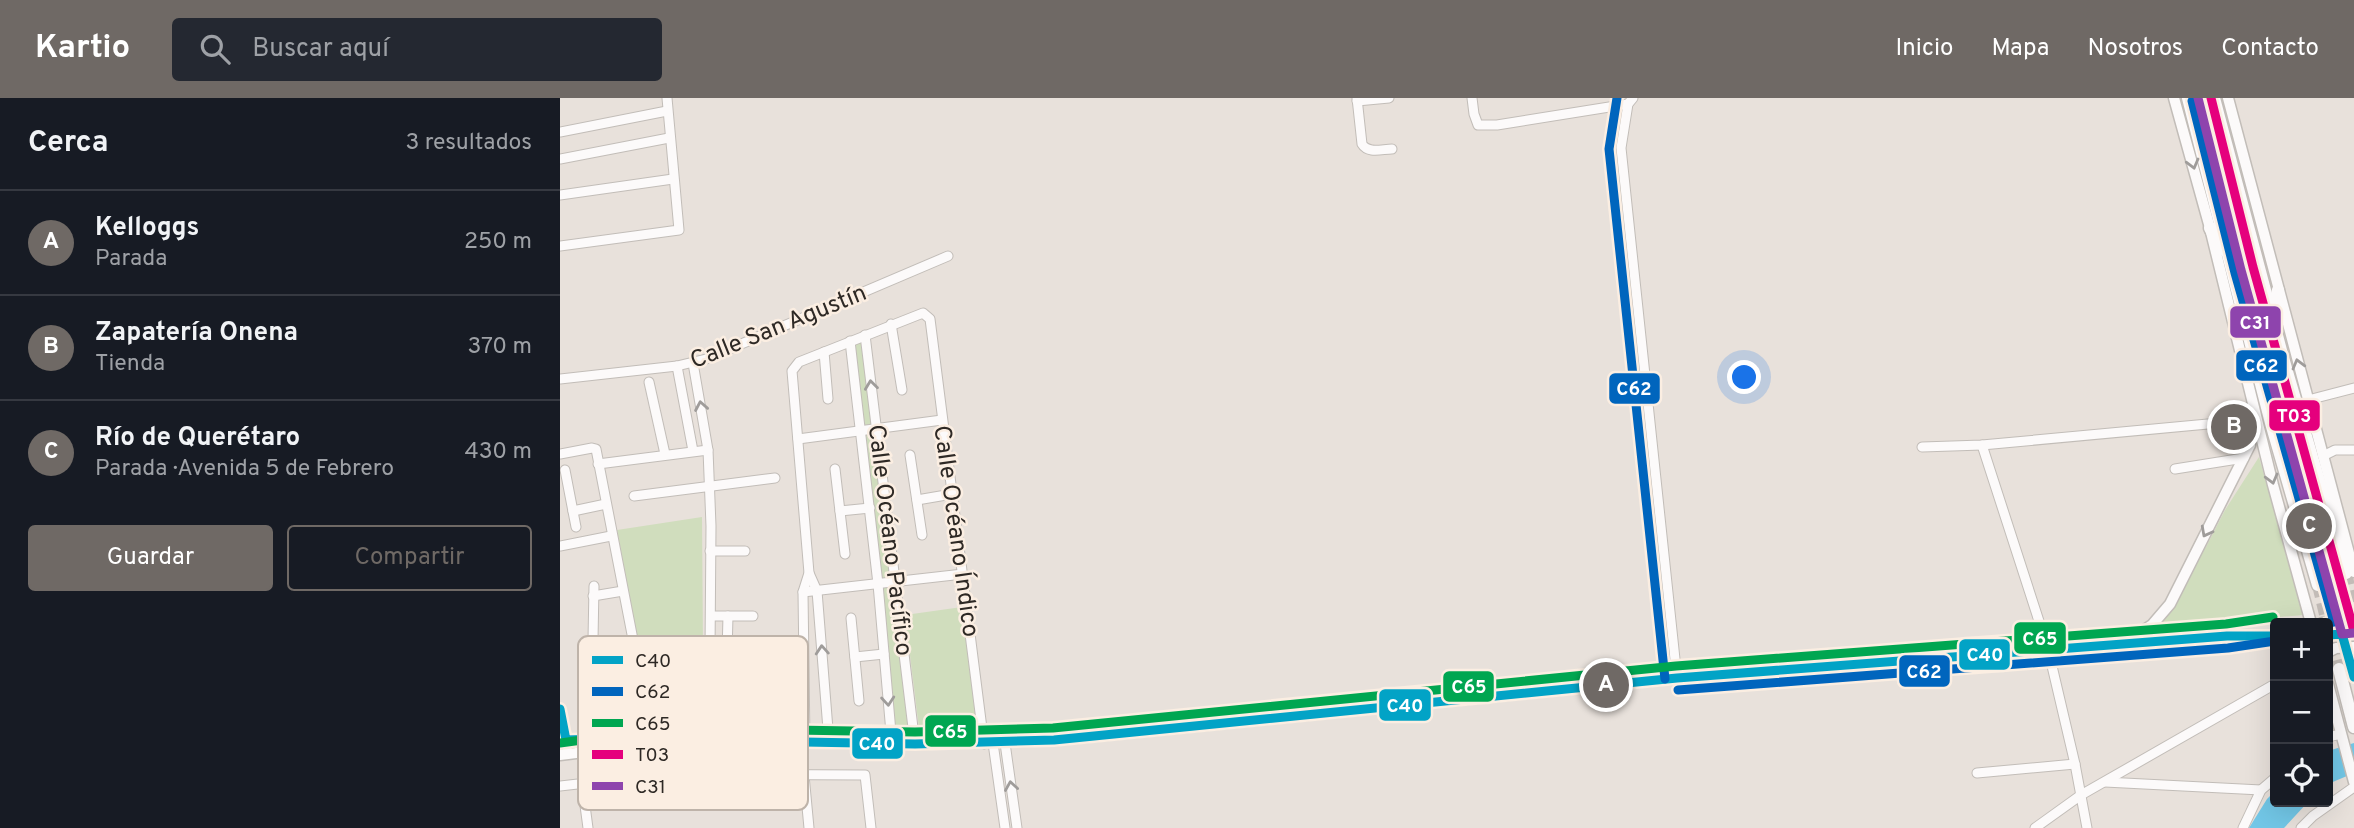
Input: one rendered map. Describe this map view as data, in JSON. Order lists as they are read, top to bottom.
{
  "streets": {
    "street": ["Calle San Agustín", "Calle Océano Índico", "Calle Océano Pacífico"]
  },
  "lines": [
    "transit line C62",
    "transit line T03",
    "transit line C31",
    "transit line C65",
    "transit line C40"
  ],
  "legend": [
    "C40",
    "C62",
    "C65",
    "T03",
    "C31"
  ],
  "page": {
    "header": "Kartio",
    "search": "Buscar aquí",
    "nav": [
      "Inicio",
      "Mapa",
      "Nosotros",
      "Contacto"
    ],
    "heading": ["Cerca", "3 resultados"],
    "list": [
      {
        "mark": "A",
        "name": "Kelloggs",
        "note": "Parada",
        "value": "250 m"
      },
      {
        "mark": "B",
        "name": "Zapatería Onena",
        "note": "Tienda",
        "value": "370 m"
      },
      {
        "mark": "C",
        "name": "Río de Querétaro",
        "note": "Parada · Avenida 5 de Febrero",
        "value": "430 m"
      }
    ],
    "pins": ["B", "C", "A"],
    "buttons": ["Guardar", "Compartir"],
    "map_buttons": ["+", "−"]
  }
}
